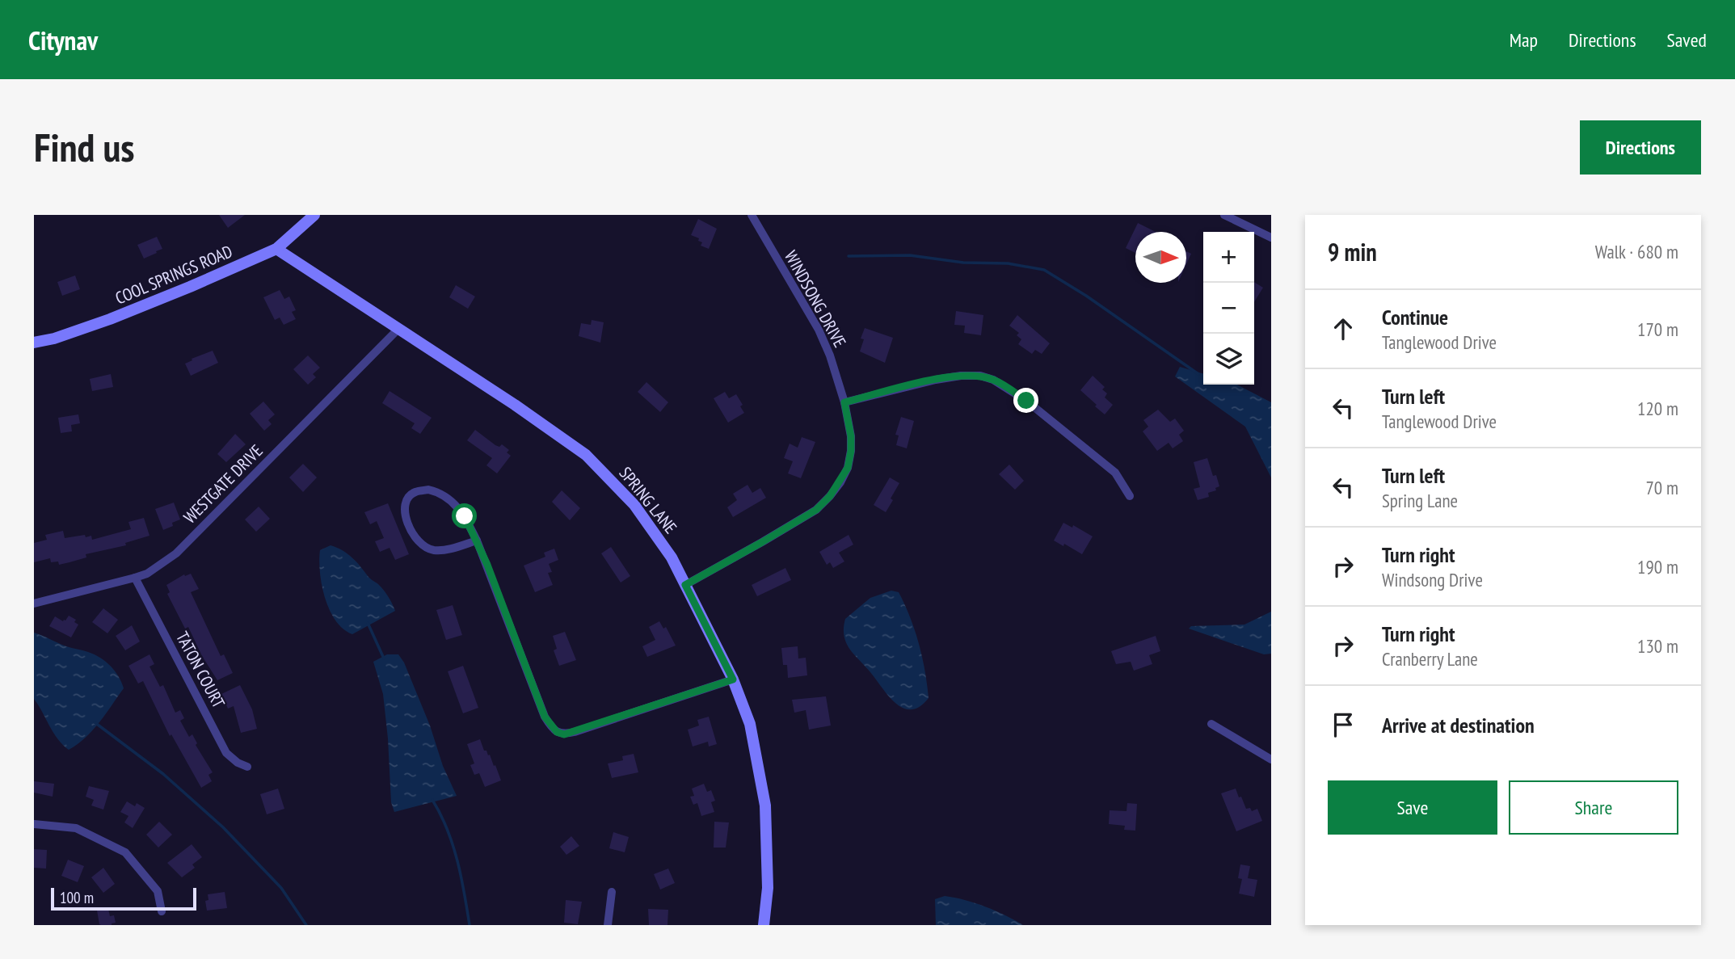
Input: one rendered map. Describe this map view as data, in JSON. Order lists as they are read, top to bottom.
{
  "streets": {
    "street": [
      "COOL SPRINGS ROAD",
      "WINDSONG DRIVE",
      "WESTGATE DRIVE",
      "SPRING LANE",
      "TATON COURT"
    ]
  },
  "crossings": [
    ["COOL SPRINGS ROAD", "SPRING LANE"],
    ["WINDSONG DRIVE", "SPRING LANE"],
    ["WESTGATE DRIVE", "SPRING LANE"],
    ["WESTGATE DRIVE", "TATON COURT"]
  ],
  "scale_bar": "100 m",
  "north": "right",
  "page": {
    "header": "Citynav",
    "nav": ["Map", "Directions", "Saved"],
    "buttons": [
      "Directions",
      ["Save", "Share"]
    ],
    "title": "Find us",
    "heading": ["9 min", "Walk · 680 m"],
    "map_buttons": ["+", "−"],
    "list": [
      ["Continue", "Tanglewood Drive", "170 m"],
      ["Turn left", "Tanglewood Drive", "120 m"],
      ["Turn left", "Spring Lane", "70 m"],
      ["Turn right", "Windsong Drive", "190 m"],
      ["Turn right", "Cranberry Lane", "130 m"],
      "Arrive at destination"
    ],
    "scale": "100 m"
  }
}
